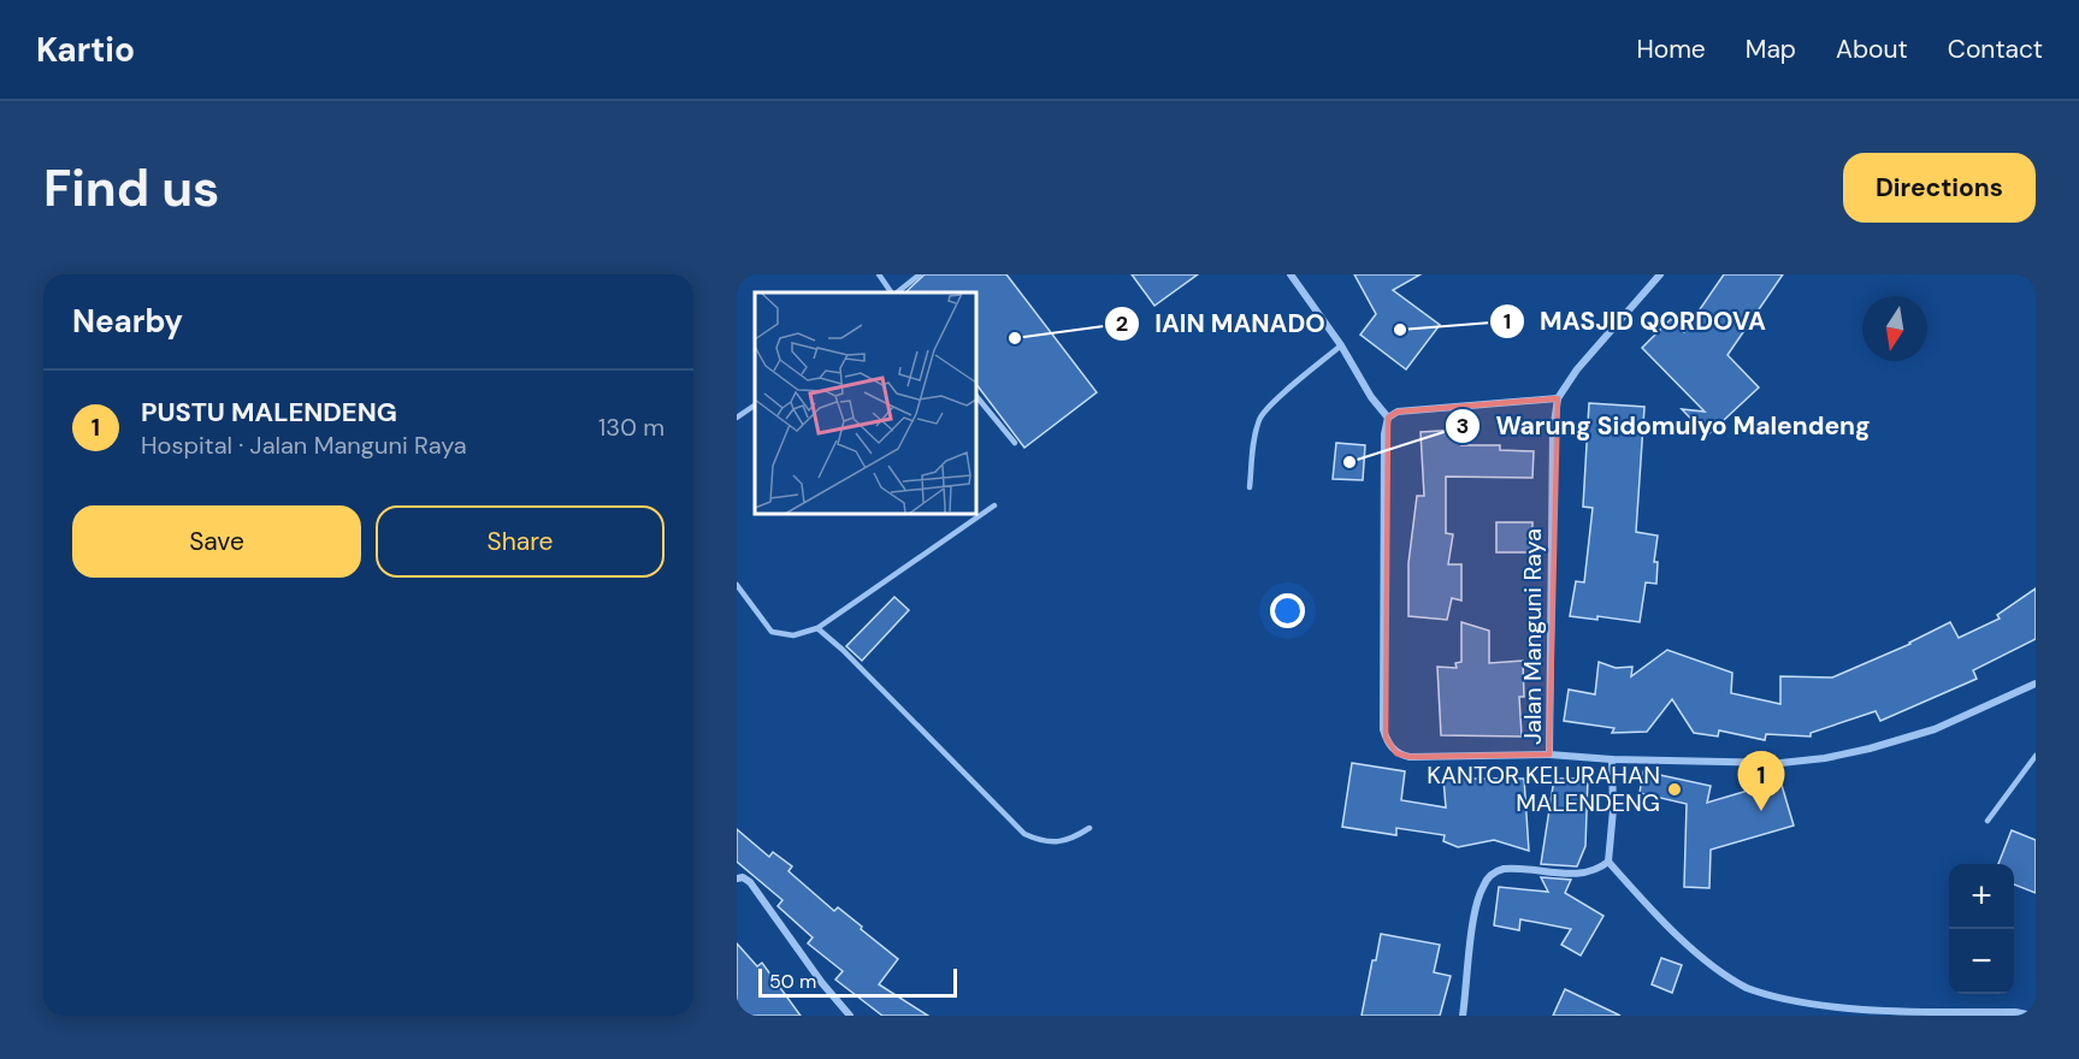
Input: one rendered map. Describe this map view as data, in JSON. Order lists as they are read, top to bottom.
{
  "streets": {
    "street": ["Jalan Manguni Raya"]
  },
  "places": [
    "MASJID QORDOVA",
    "IAIN MANADO",
    "Warung Sidomulyo Malendeng",
    "KANTOR KELURAHAN MALENDENG"
  ],
  "scale_bar": "50 m",
  "north": "bottom",
  "page": {
    "header": "Kartio",
    "nav": [
      "Home",
      "Map",
      "About",
      "Contact"
    ],
    "buttons": [
      "Directions",
      ["Save", "Share"]
    ],
    "title": "Find us",
    "heading": "Nearby",
    "list": [
      {
        "mark": "1",
        "name": "PUSTU MALENDENG",
        "note": "Hospital · Jalan Manguni Raya",
        "value": "130 m"
      }
    ],
    "pins": "1",
    "map_buttons": ["+", "−"],
    "scale": "50 m"
  }
}
